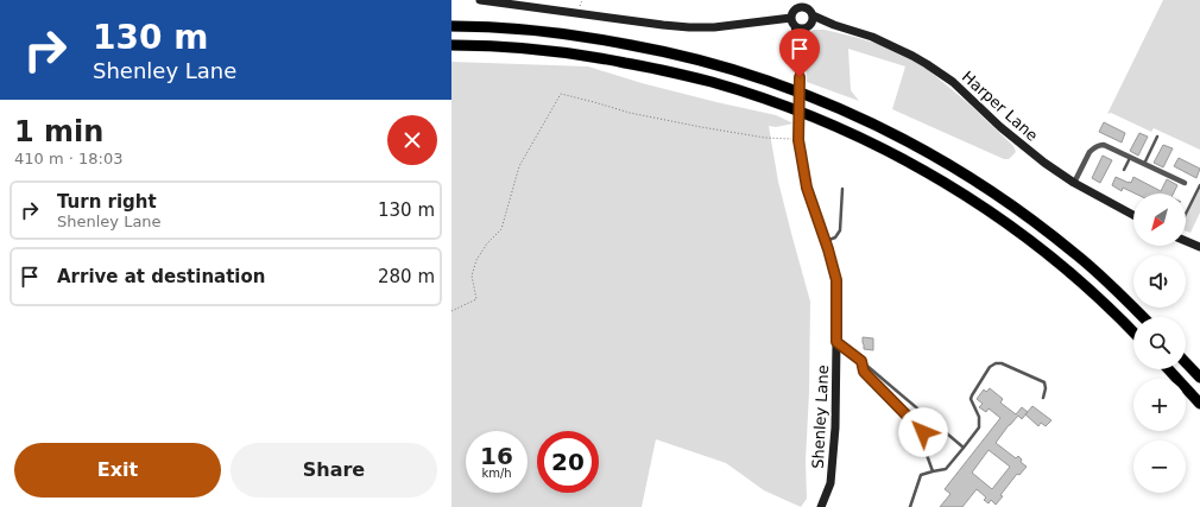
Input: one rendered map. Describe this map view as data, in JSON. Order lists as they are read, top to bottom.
{
  "streets": {
    "main road": ["Harper Lane", "Shenley Lane"]
  },
  "crossings": [
    ["Harper Lane", "Shenley Lane"]
  ],
  "north": "bottom left",
  "page": {
    "turn": ["130 m", "Shenley Lane"],
    "heading": ["1 min", "410 m · 18:03"],
    "list": [
      {
        "name": "Turn right",
        "note": "Shenley Lane",
        "value": "130 m"
      },
      {
        "name": "Arrive at destination",
        "value": "280 m"
      }
    ],
    "map_buttons": ["+", "−"],
    "speed": "16 km/h",
    "limit": "20",
    "buttons": ["Exit", "Share"]
  }
}
